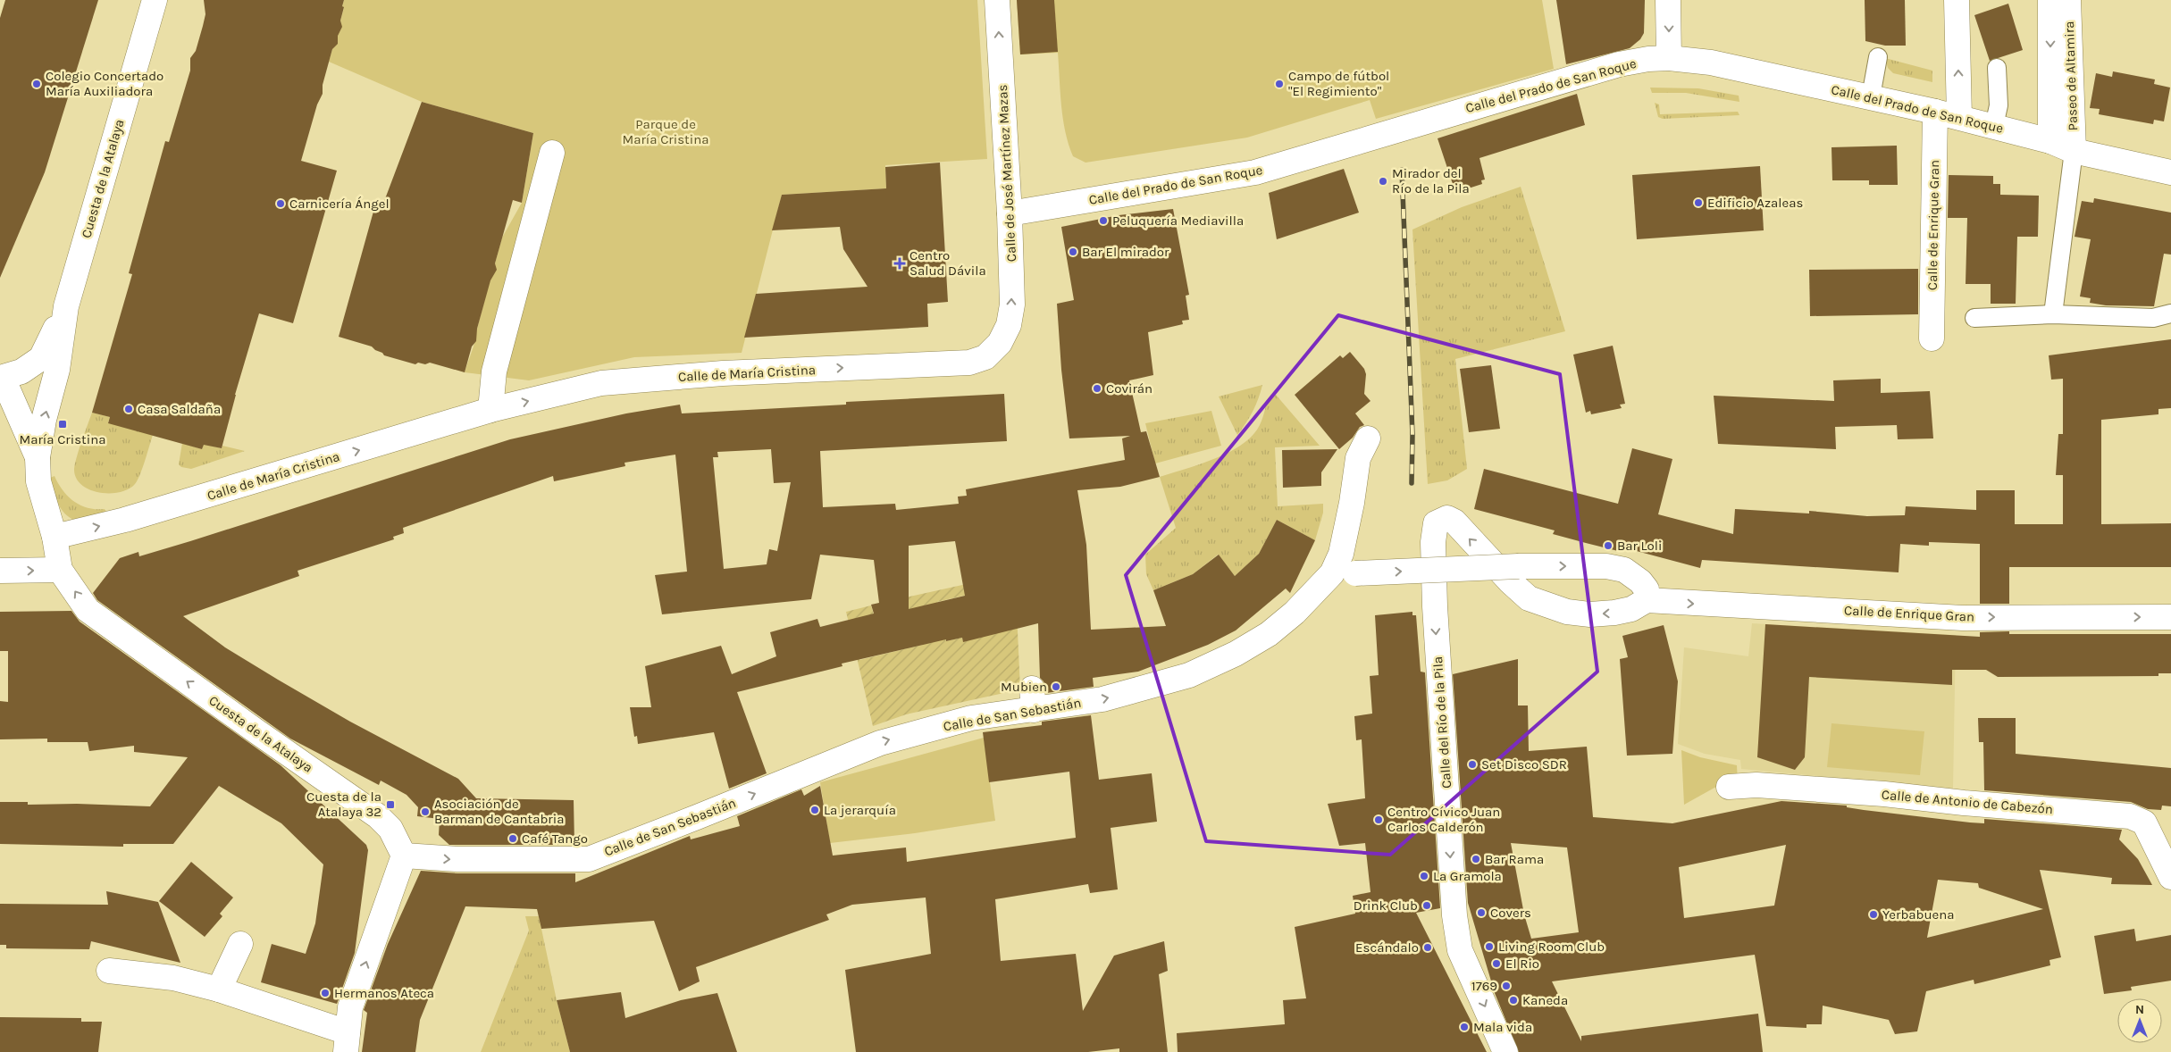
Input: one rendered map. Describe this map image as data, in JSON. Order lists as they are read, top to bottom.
{
  "streets": {
    "street": [
      "Paseo de Altamira",
      "Calle del Prado de San Roque",
      "Calle de José Martínez Mazas",
      "Cuesta de la Atalaya",
      "Calle de Enrique Gran",
      "Calle de María Cristina",
      "Calle de San Sebastián",
      "Calle del Río de la Pila",
      "Calle de Antonio de Cabezón"
    ]
  },
  "crossings": [
    ["Paseo de Altamira", "Calle del Prado de San Roque"],
    ["Calle del Prado de San Roque", "Calle de José Martínez Mazas"],
    ["Calle del Prado de San Roque", "Calle de Enrique Gran"],
    ["Calle de José Martínez Mazas", "Calle de María Cristina"],
    ["Cuesta de la Atalaya", "Calle de María Cristina"],
    ["Cuesta de la Atalaya", "Calle de San Sebastián"],
    ["Calle de Enrique Gran", "Calle del Río de la Pila"]
  ],
  "one_way": [
    "Calle de José Martínez Mazas",
    "Cuesta de la Atalaya",
    "Calle de Enrique Gran",
    "Calle de María Cristina",
    "Calle de San Sebastián"
  ],
  "parks": ["Parque de María Cristina"],
  "places": {
    "other": [
      "Colegio Concertado María Auxiliadora",
      "Campo de fútbol \"El Regimiento\"",
      "Mirador del Río de la Pila",
      "Edificio Azaleas",
      "Carnicería Ángel",
      "Peluquería Mediavilla",
      "Bar El mirador",
      "Covirán",
      "Casa Saldaña",
      "Bar Loli",
      "Mubien",
      "Set Disco SDR",
      "La jerarquía",
      "Asociación de Barman de Cantabria",
      "Centro Cívico Juan Carlos Calderón",
      "Café Tango",
      "Bar Rama",
      "La Gramola",
      "Drink Club",
      "Covers",
      "Yerbabuena",
      "Living Room Club",
      "Escándalo",
      "El Rio",
      "1769",
      "Hermanos Ateca",
      "Kaneda",
      "Mala vida"
    ],
    "health": ["Centro Salud Dávila"],
    "transit": ["María Cristina", "Cuesta de la Atalaya 32"]
  },
  "north": "top"
}
